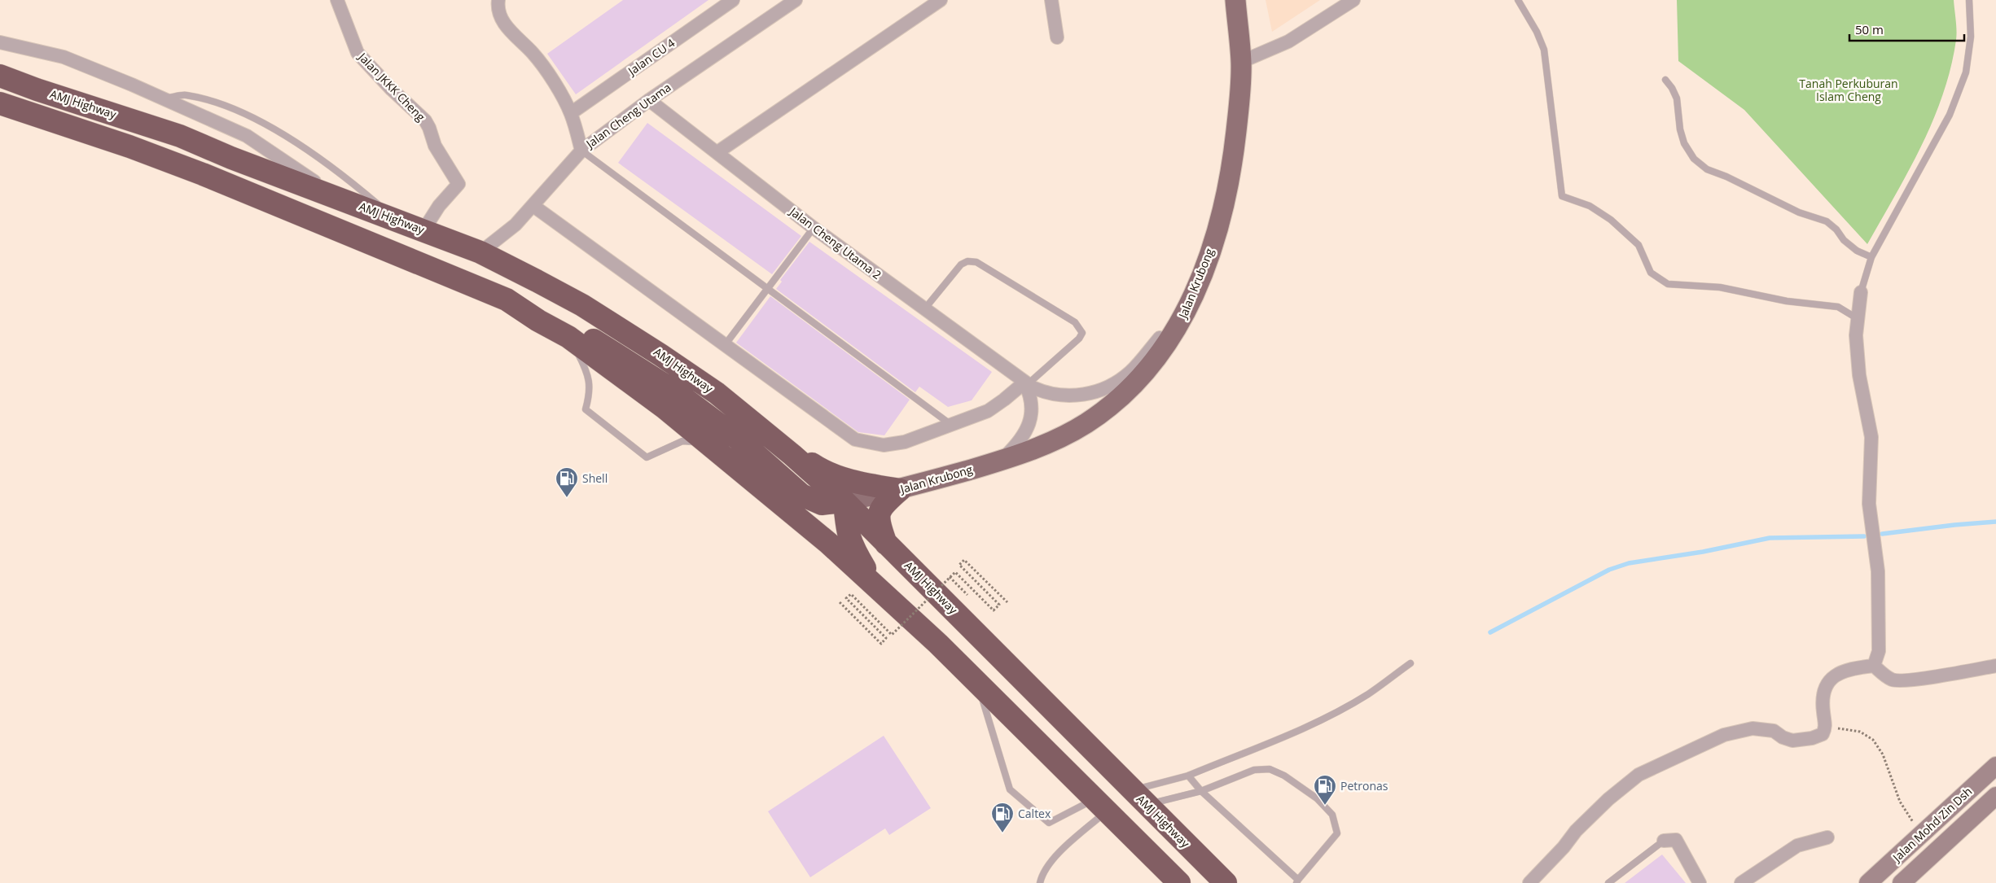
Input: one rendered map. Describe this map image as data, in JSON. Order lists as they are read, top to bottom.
{
  "streets": {
    "highway": ["AMJ Highway"],
    "main road": ["Jalan Krubong", "Jalan Mohd Zin Dsh"],
    "street": [
      "Jalan CU 4",
      "Jalan JKKK Cheng",
      "Jalan Cheng Utama",
      "Jalan Cheng Utama 2"
    ]
  },
  "crossings": [
    ["Jalan JKKK Cheng", "AMJ Highway"],
    ["AMJ Highway", "Jalan Cheng Utama"],
    ["AMJ Highway", "Jalan Krubong"],
    ["Jalan Cheng Utama", "Jalan Cheng Utama 2"],
    ["Jalan Cheng Utama 2", "Jalan Krubong"]
  ],
  "parks": ["Tanah Perkuburan Islam Cheng"],
  "places": {
    "fuel station": ["Shell", "Petronas", "Caltex"]
  },
  "scale_bar": "50 m"
}
